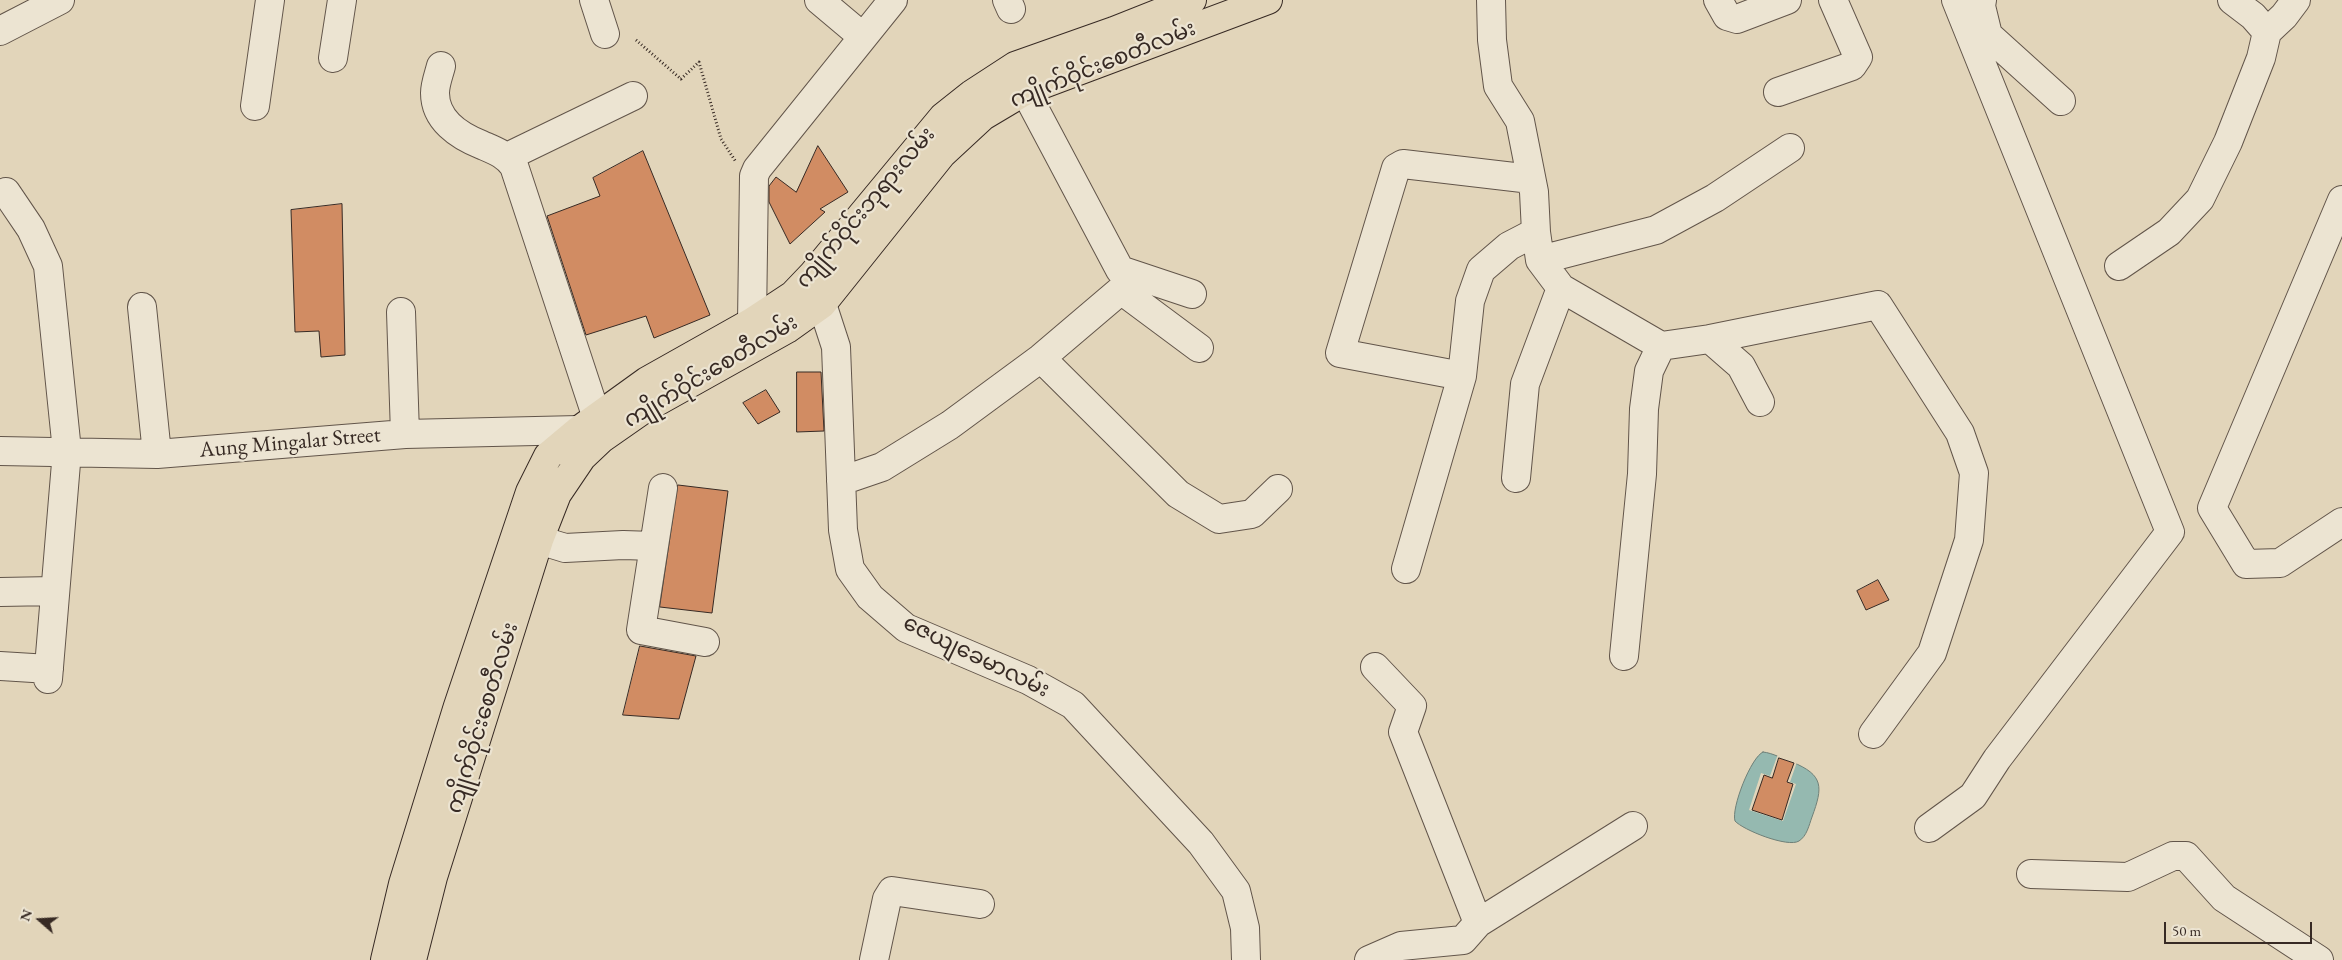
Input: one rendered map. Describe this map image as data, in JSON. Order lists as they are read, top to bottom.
{
  "streets": {
    "main road": ["ကျိုက်ဝိုင်းစေတီလမ်း", "ကျိုက်ဝိုင်းဘုရားလမ်း"],
    "street": ["Aung Mingalar Street", "ဇေယျခေမာလမ်း"]
  },
  "crossings": [
    ["ကျိုက်ဝိုင်းစေတီလမ်း", "ကျိုက်ဝိုင်းဘုရားလမ်း"],
    ["ကျိုက်ဝိုင်းစေတီလမ်း", "Aung Mingalar Street"],
    ["ကျိုက်ဝိုင်းစေတီလမ်း", "ဇေယျခေမာလမ်း"],
    ["ကျိုက်ဝိုင်းဘုရားလမ်း", "Aung Mingalar Street"]
  ],
  "scale_bar": "50 m",
  "north": "left"
}
